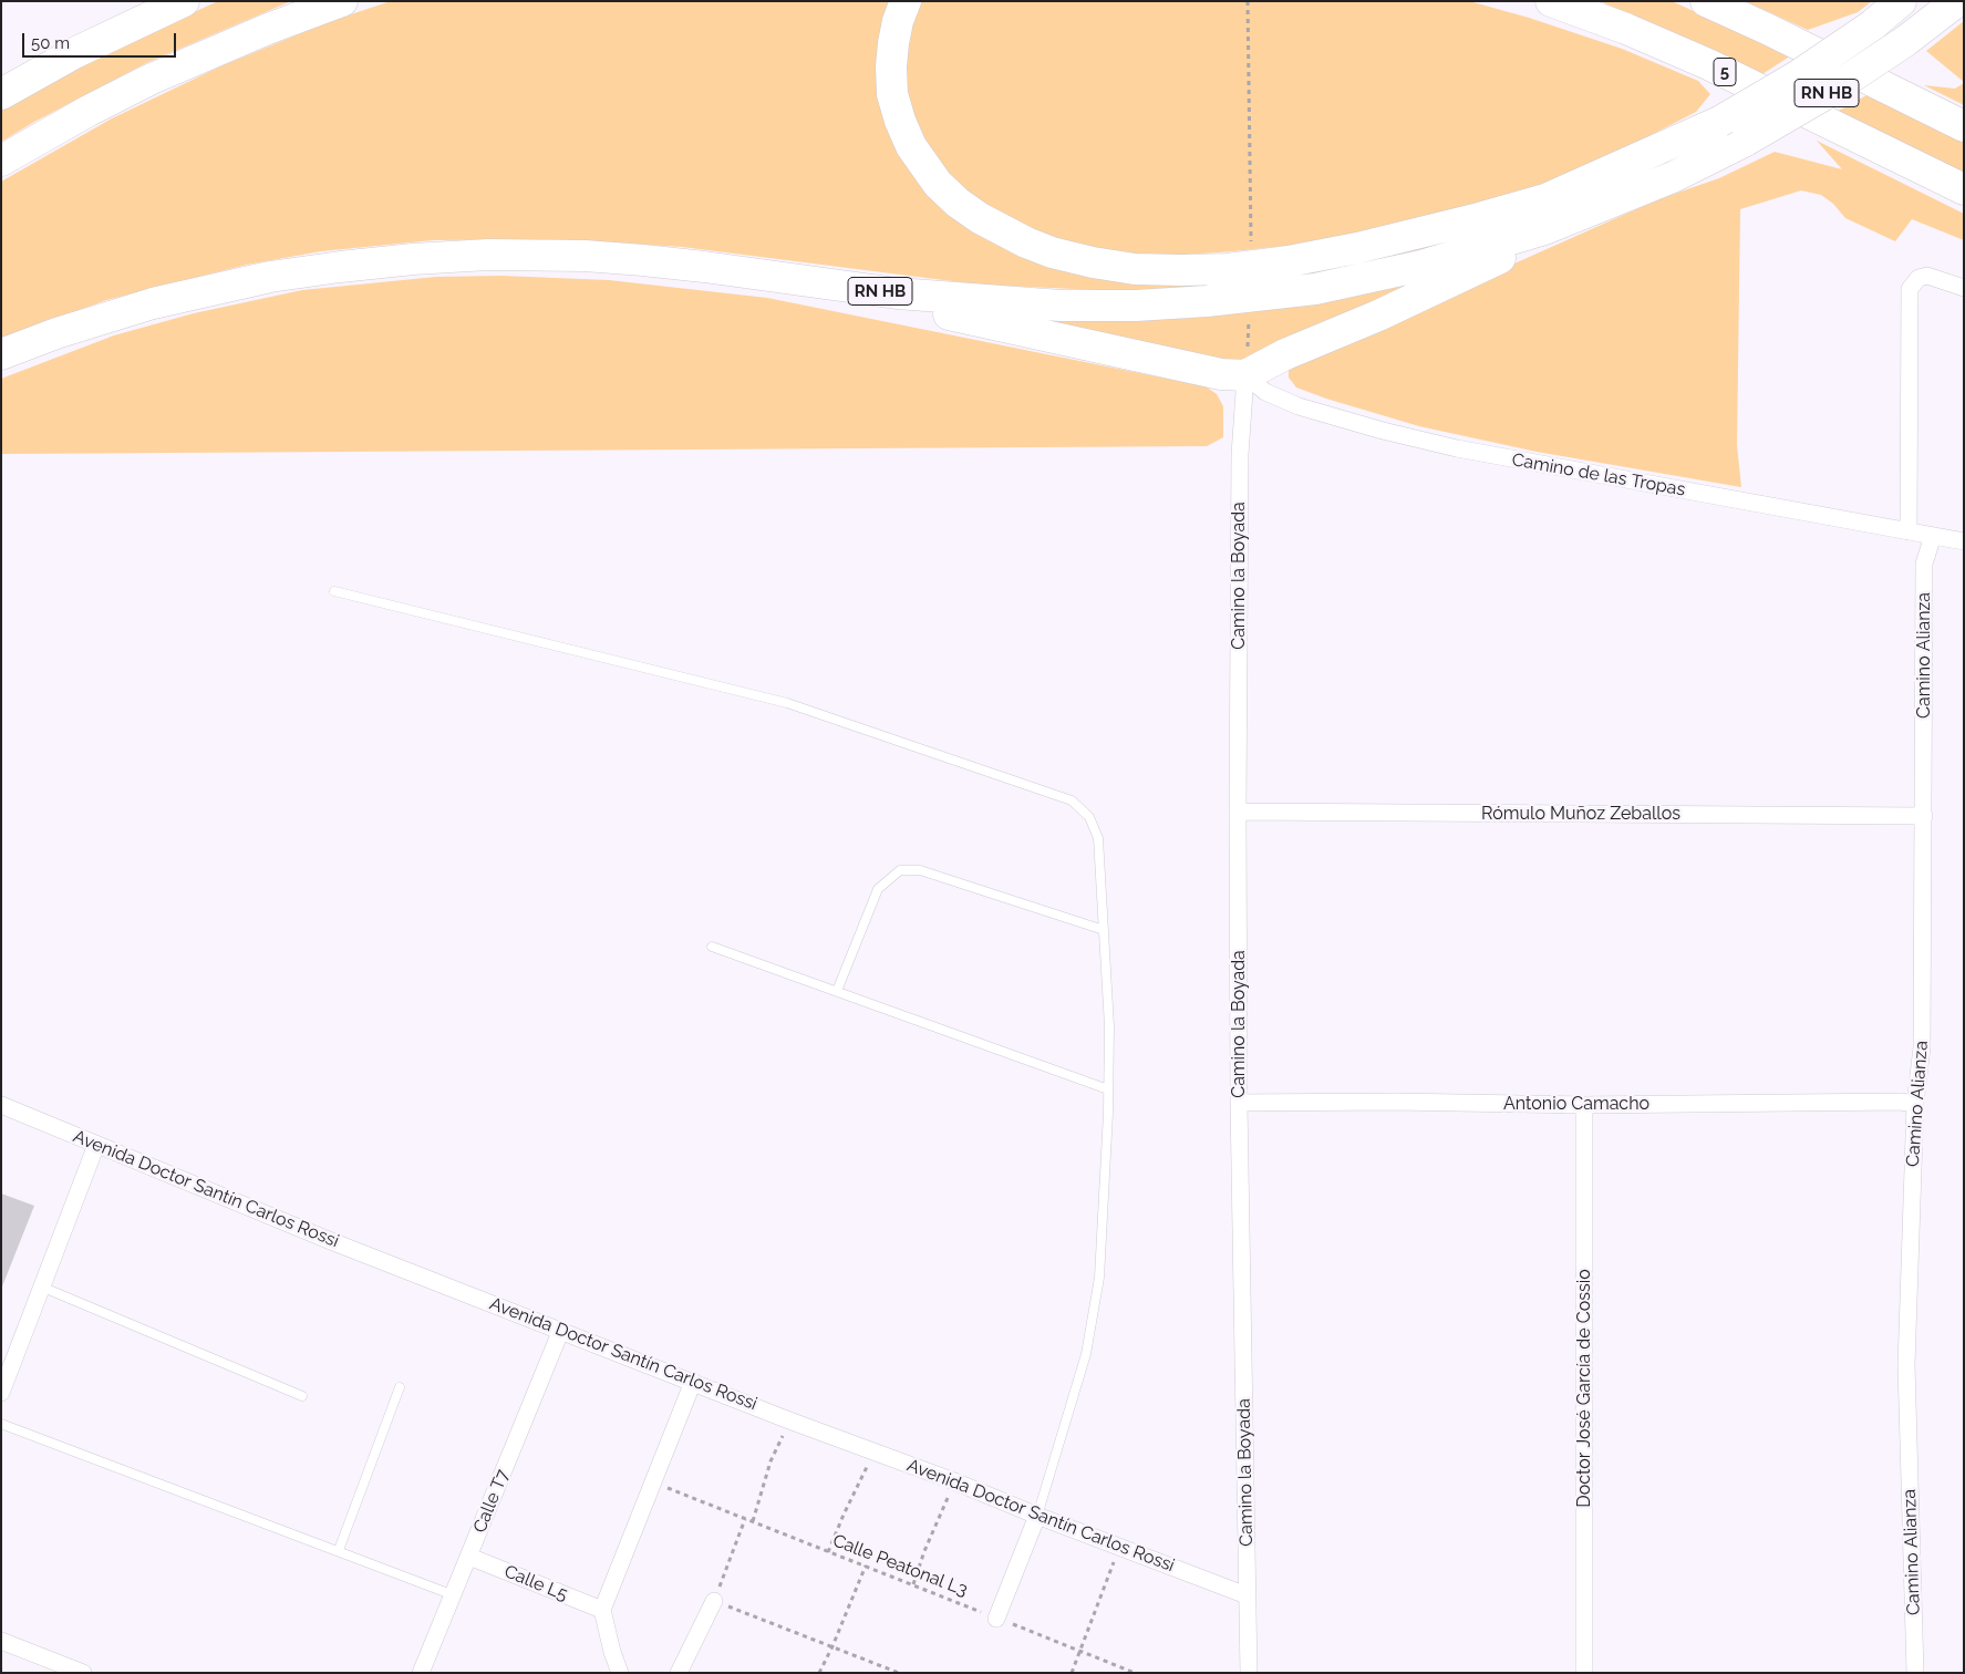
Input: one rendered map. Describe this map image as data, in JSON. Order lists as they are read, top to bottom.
{
  "streets": {
    "highway": ["5", "RN HB"],
    "street": [
      "Camino de las Tropas",
      "Camino la Boyada",
      "Camino Alianza",
      "Rómulo Muñoz Zeballos",
      "Antonio Camacho",
      "Avenida Doctor Santín Carlos Rossi",
      "Doctor José García de Cossio",
      "Calle T7",
      "Calle L5"
    ],
    "path": ["Calle Peatonal L3"]
  },
  "crossings": [
    ["Camino de las Tropas", "Camino la Boyada"],
    ["Camino de las Tropas", "Camino Alianza"],
    ["Camino la Boyada", "Rómulo Muñoz Zeballos"],
    ["Camino la Boyada", "Antonio Camacho"],
    ["Camino la Boyada", "Avenida Doctor Santín Carlos Rossi"],
    ["Camino Alianza", "Rómulo Muñoz Zeballos"],
    ["Camino Alianza", "Antonio Camacho"],
    ["Antonio Camacho", "Doctor José García de Cossio"],
    ["Avenida Doctor Santín Carlos Rossi", "Calle T7"],
    ["Calle T7", "Calle L5"]
  ],
  "scale_bar": "50 m"
}
